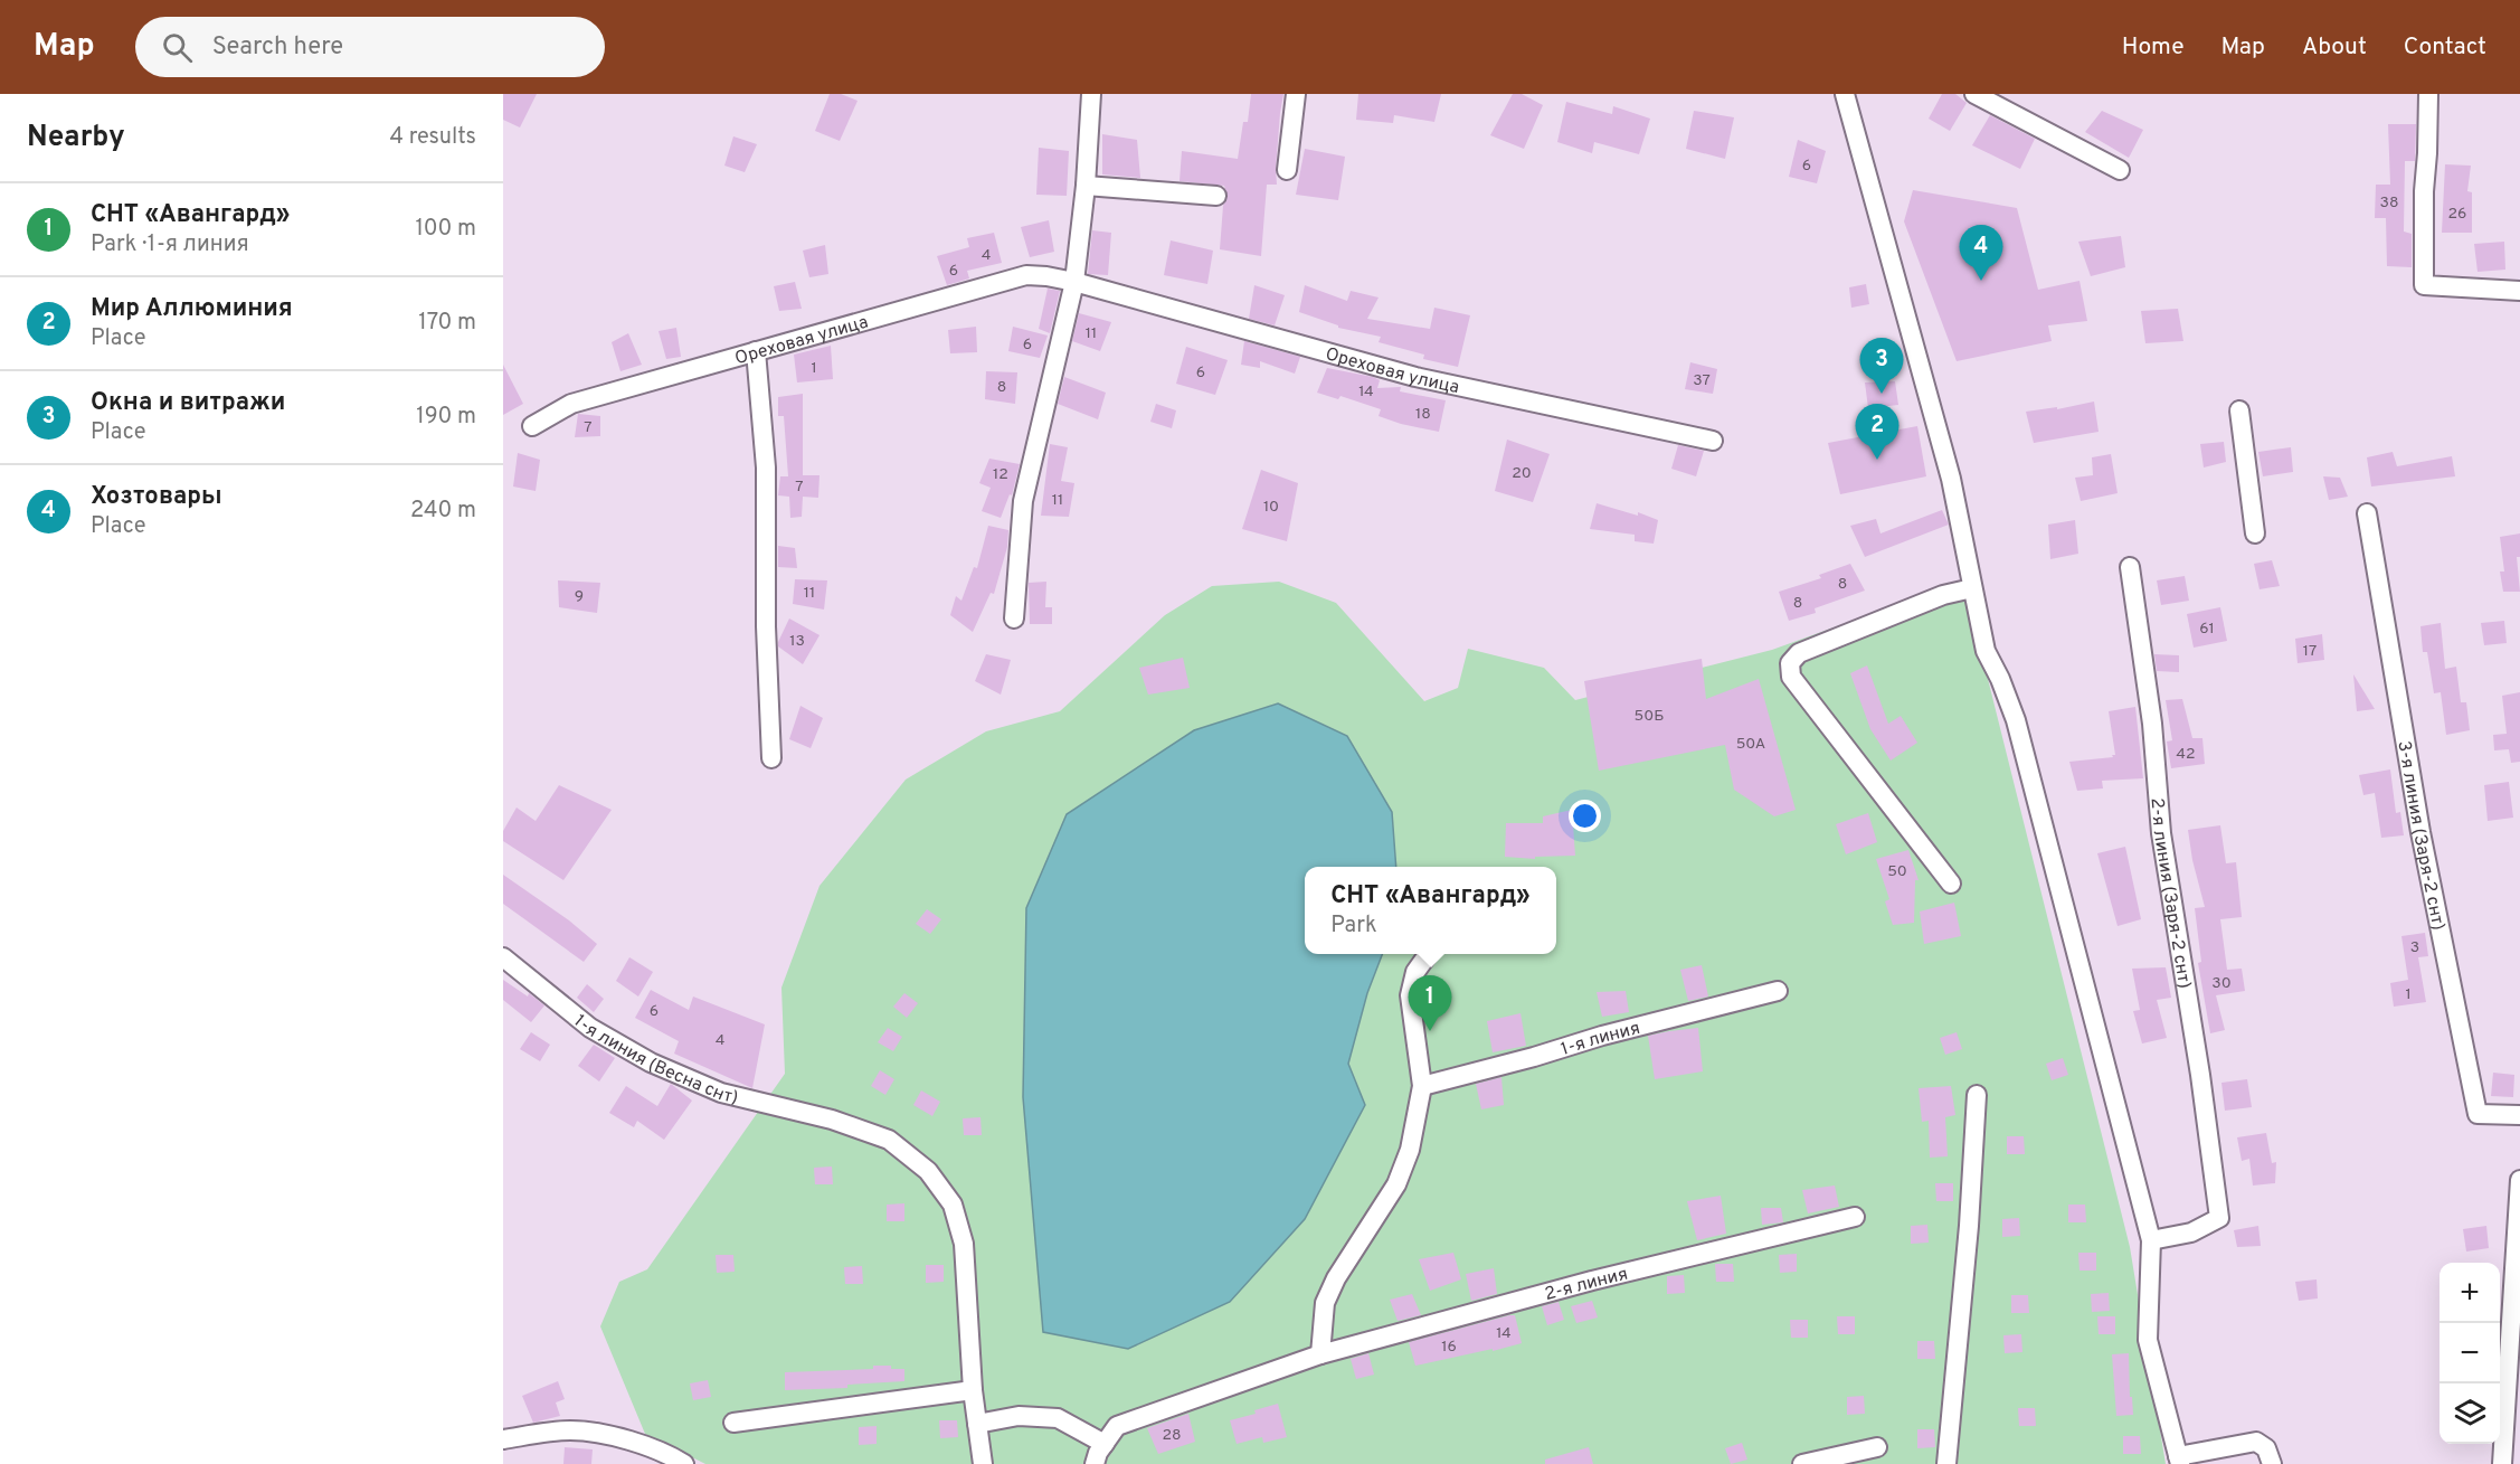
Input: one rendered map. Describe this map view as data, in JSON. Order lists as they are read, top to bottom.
{
  "streets": {
    "street": [
      "Ореховая улица",
      "3-я линия (Заря-2 снт)",
      "2-я линия (Заря-2 снт)",
      "1-я линия",
      "1-я линия (Весна снт)",
      "2-я линия"
    ]
  },
  "house_numbers": [
    "6",
    "38",
    "26",
    "4",
    "6",
    "11",
    "6",
    "1",
    "6",
    "37",
    "8",
    "14",
    "18",
    "7",
    "20",
    "12",
    "7",
    "11",
    "10",
    "8",
    "11",
    "9",
    "8",
    "61",
    "13",
    "17",
    "50Б",
    "50А",
    "42",
    "50",
    "3",
    "30",
    "1",
    "6",
    "4",
    "14",
    "16",
    "28"
  ],
  "page": {
    "header": "Map",
    "search": "Search here",
    "nav": [
      "Home",
      "Map",
      "About",
      "Contact"
    ],
    "heading": ["Nearby", "4 results"],
    "list": [
      {
        "mark": "1",
        "name": "СНТ «Авангард»",
        "note": "Park · 1-я линия",
        "value": "100 m"
      },
      {
        "mark": "2",
        "name": "Мир Аллюминия",
        "note": "Place",
        "value": "170 m"
      },
      {
        "mark": "3",
        "name": "Окна и витражи",
        "note": "Place",
        "value": "190 m"
      },
      {
        "mark": "4",
        "name": "Хозтовары",
        "note": "Place",
        "value": "240 m"
      }
    ],
    "pins": [
      "4",
      "3",
      "2",
      "1"
    ],
    "popup": ["СНТ «Авангард»", "Park"],
    "map_buttons": ["+", "−"]
  }
}
